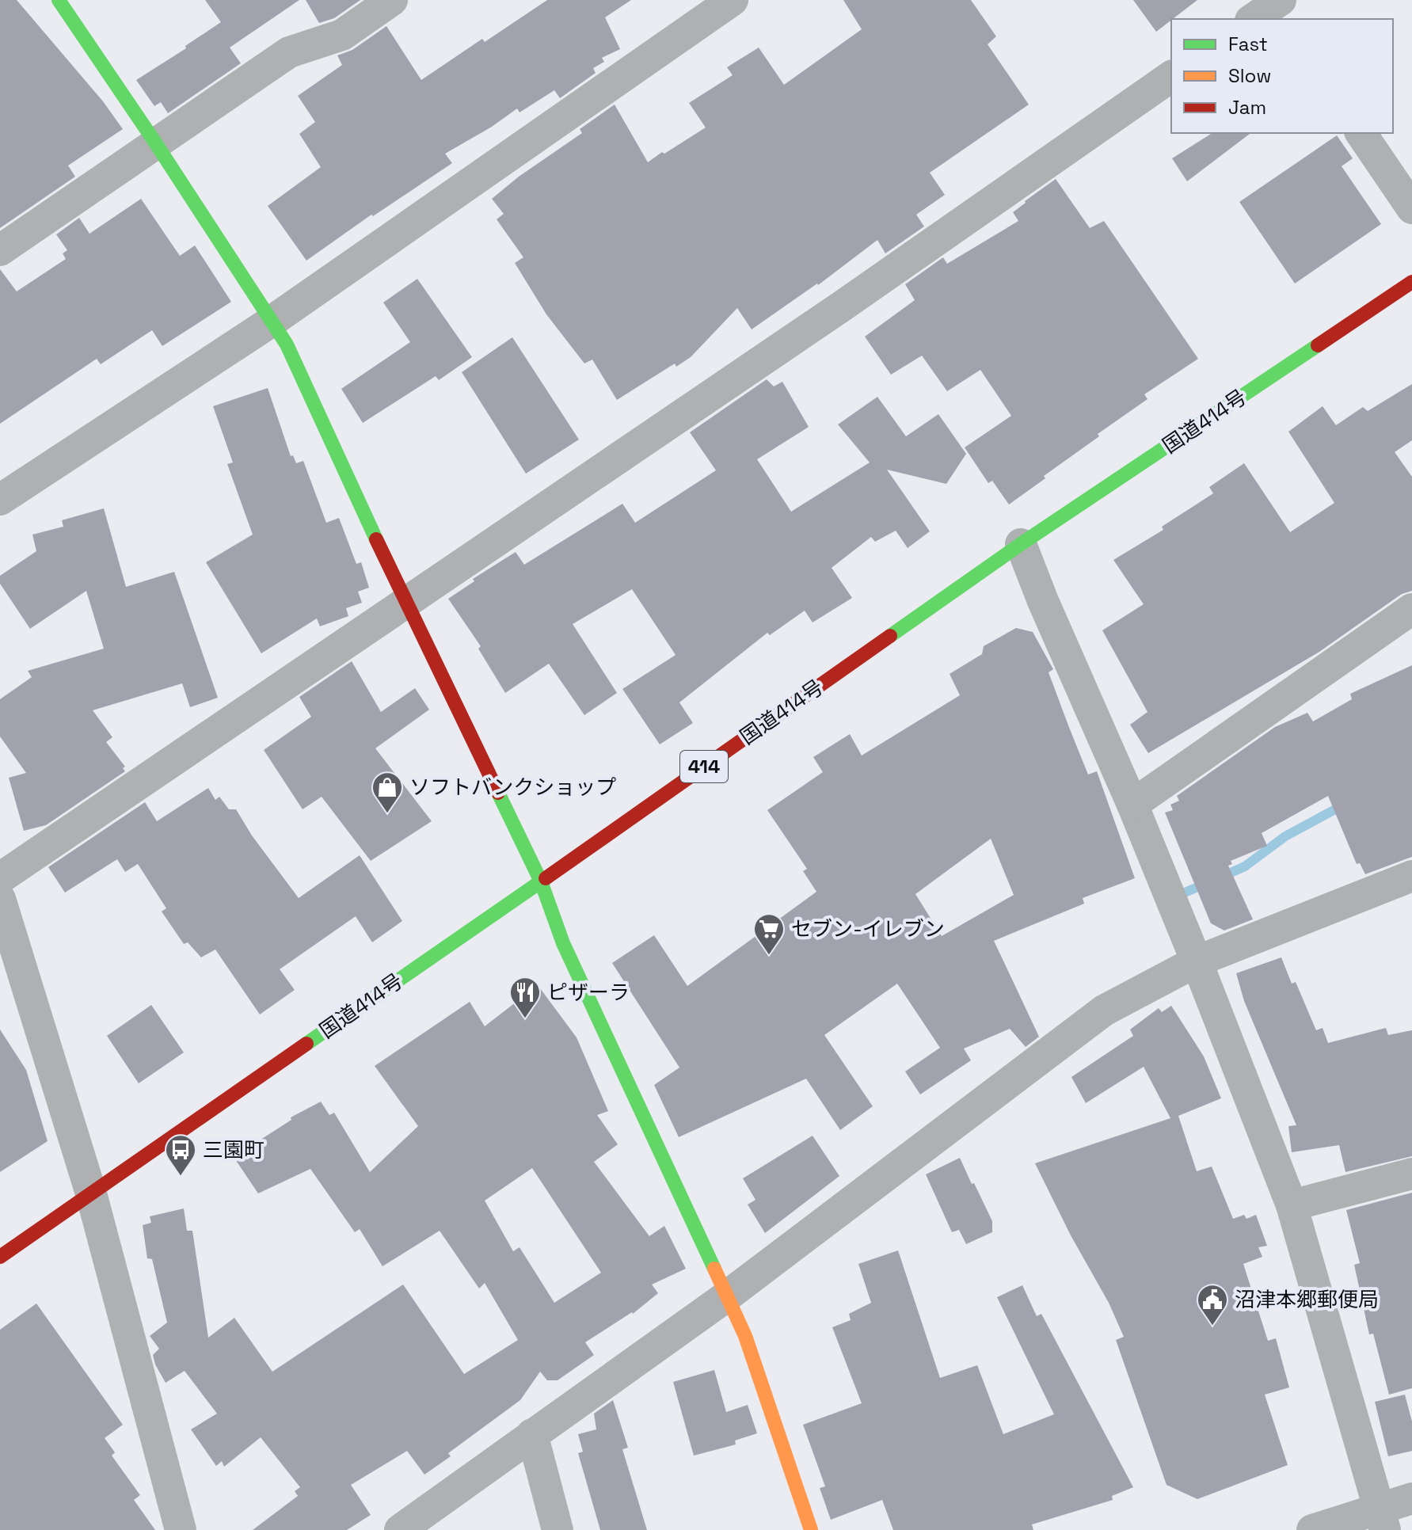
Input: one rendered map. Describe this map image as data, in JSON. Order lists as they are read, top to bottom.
{
  "streets": {
    "main road": ["国道414号", "414"]
  },
  "places": {
    "shop": ["ソフトバンクショップ"],
    "supermarket": ["セブン-イレブン"],
    "restaurant": ["ピザーラ"],
    "bus stop": ["三園町"],
    "public building": ["沼津本郷郵便局"]
  },
  "legend": ["Fast", "Slow", "Jam"]
}
